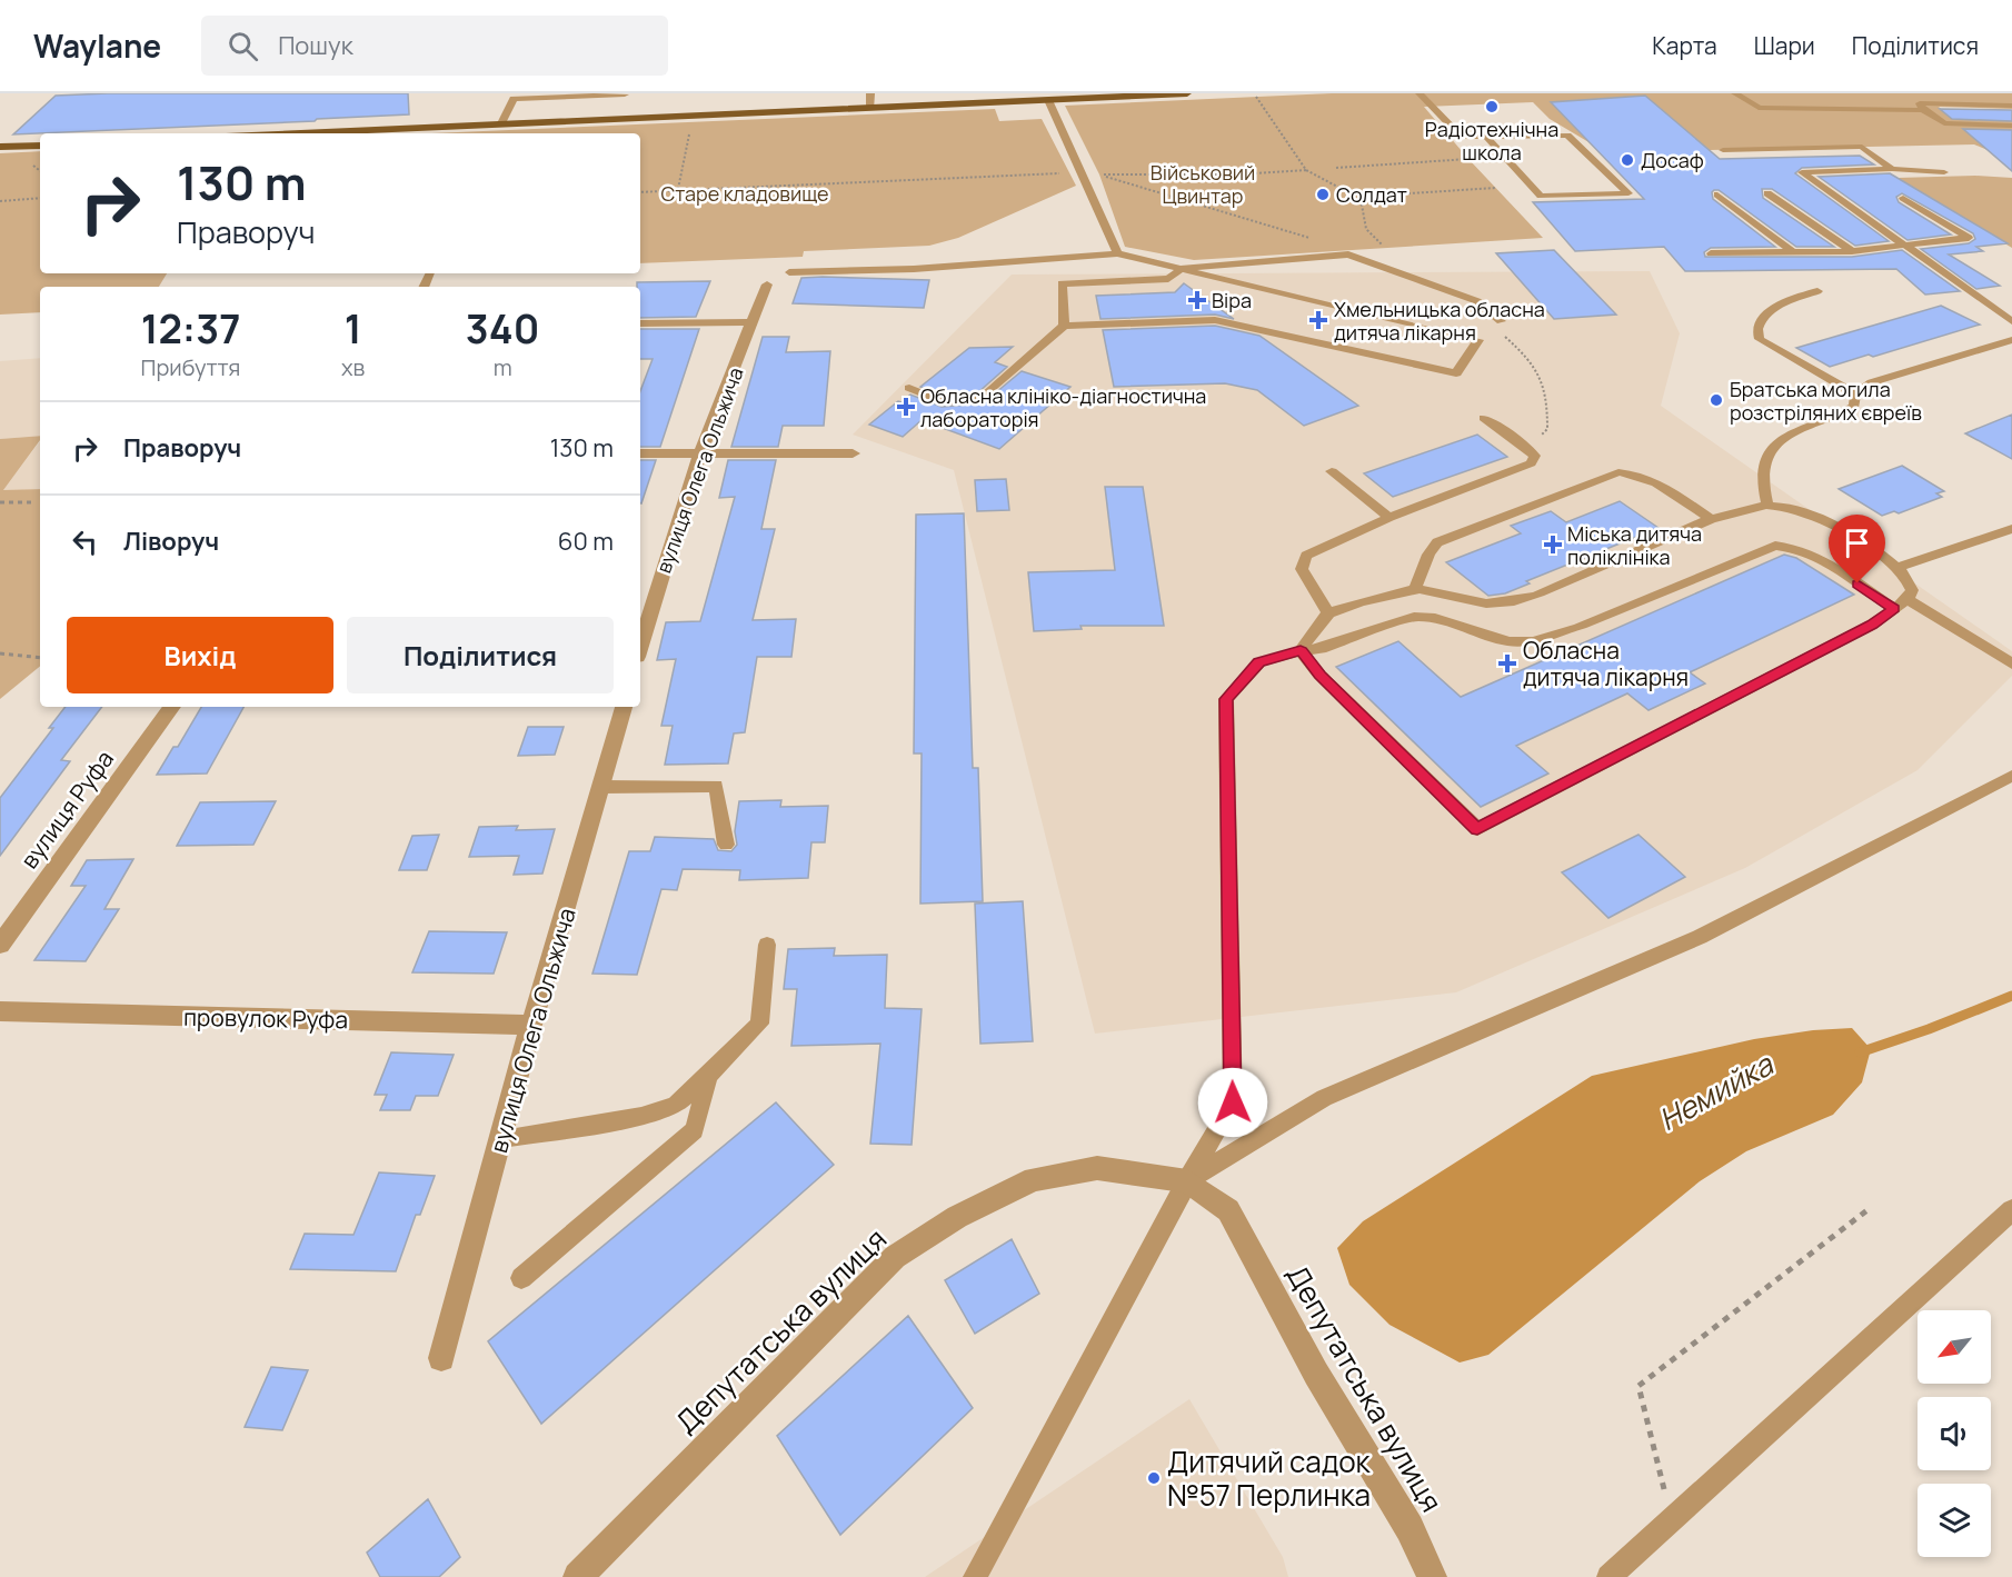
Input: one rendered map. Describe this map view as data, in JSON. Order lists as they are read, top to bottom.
{
  "streets": {
    "street": [
      "вулиця Олега Ольжича",
      "вулиця Руфа",
      "провулок Руфа",
      "Депутатська вулиця"
    ]
  },
  "crossings": [
    ["вулиця Олега Ольжича", "провулок Руфа"]
  ],
  "water": ["Немийка"],
  "parks": ["Військовий Цвинтар", "Старе кладовище"],
  "places": {
    "other": [
      "Радіотехнічна школа",
      "Досаф",
      "Солдат",
      "Братська могила розстріляних євреїв",
      "Дитячий садок №57 Перлинка"
    ],
    "health": [
      "Віра",
      "Хмельницька обласна дитяча лікарня",
      "Обласна клініко-діагностична лабораторія",
      "Міська дитяча поліклініка",
      "Обласна дитяча лікарня"
    ]
  },
  "north": "bottom left",
  "page": {
    "header": "Waylane",
    "search": "Пошук",
    "nav": ["Карта", "Шари", "Поділитися"],
    "turn": ["130 m", "Праворуч"],
    "eta": [
      "12:37",
      "Прибуття",
      "1",
      "хв",
      "340",
      "m"
    ],
    "list": [
      {
        "name": "Праворуч",
        "value": "130 m"
      },
      {
        "name": "Ліворуч",
        "value": "60 m"
      }
    ],
    "buttons": ["Вихід", "Поділитися"]
  }
}
